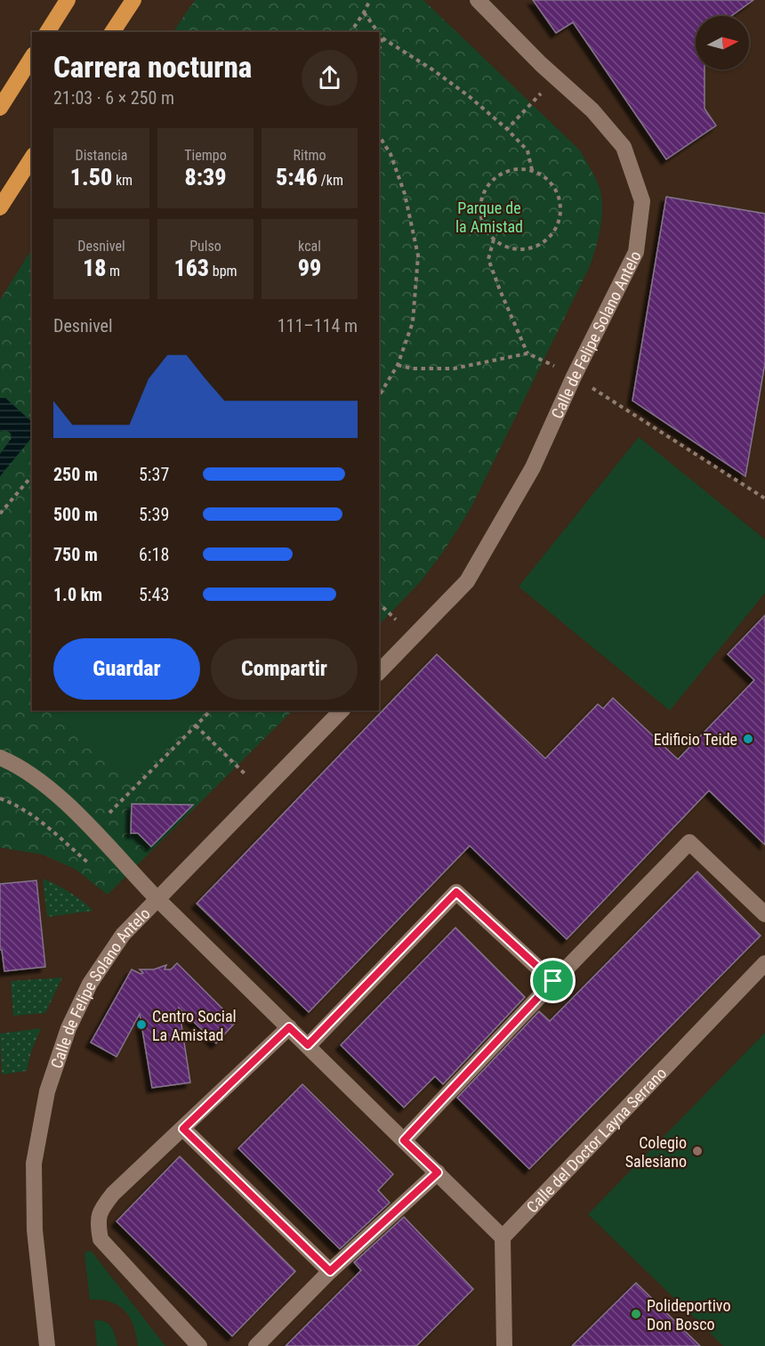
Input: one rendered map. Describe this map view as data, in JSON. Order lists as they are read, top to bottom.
{
  "streets": {
    "street": ["Calle de Felipe Solano Antelo", "Calle del Doctor Layna Serrano"]
  },
  "parks": ["Parque de la Amistad"],
  "places": [
    "Edificio Teide",
    "Centro Social La Amistad",
    "Colegio Salesiano",
    "Polideportivo Don Bosco"
  ],
  "north": "right",
  "page": {
    "heading": ["Carrera nocturna", "21:03 · 6 × 250 m"],
    "stats": [
      ["Distancia", "1.50 km"],
      ["Tiempo", "8:39"],
      ["Ritmo", "5:46 /km"],
      ["Desnivel", "18 m"],
      ["Pulso", "163 bpm"],
      ["kcal", "99"]
    ],
    "chart": ["Desnivel", "111–114 m"],
    "list": [
      {
        "name": "250 m",
        "note": "5:37"
      },
      {
        "name": "500 m",
        "note": "5:39"
      },
      {
        "name": "750 m",
        "note": "6:18"
      },
      {
        "name": "1.0 km",
        "note": "5:43"
      }
    ],
    "buttons": ["Guardar", "Compartir"]
  }
}
